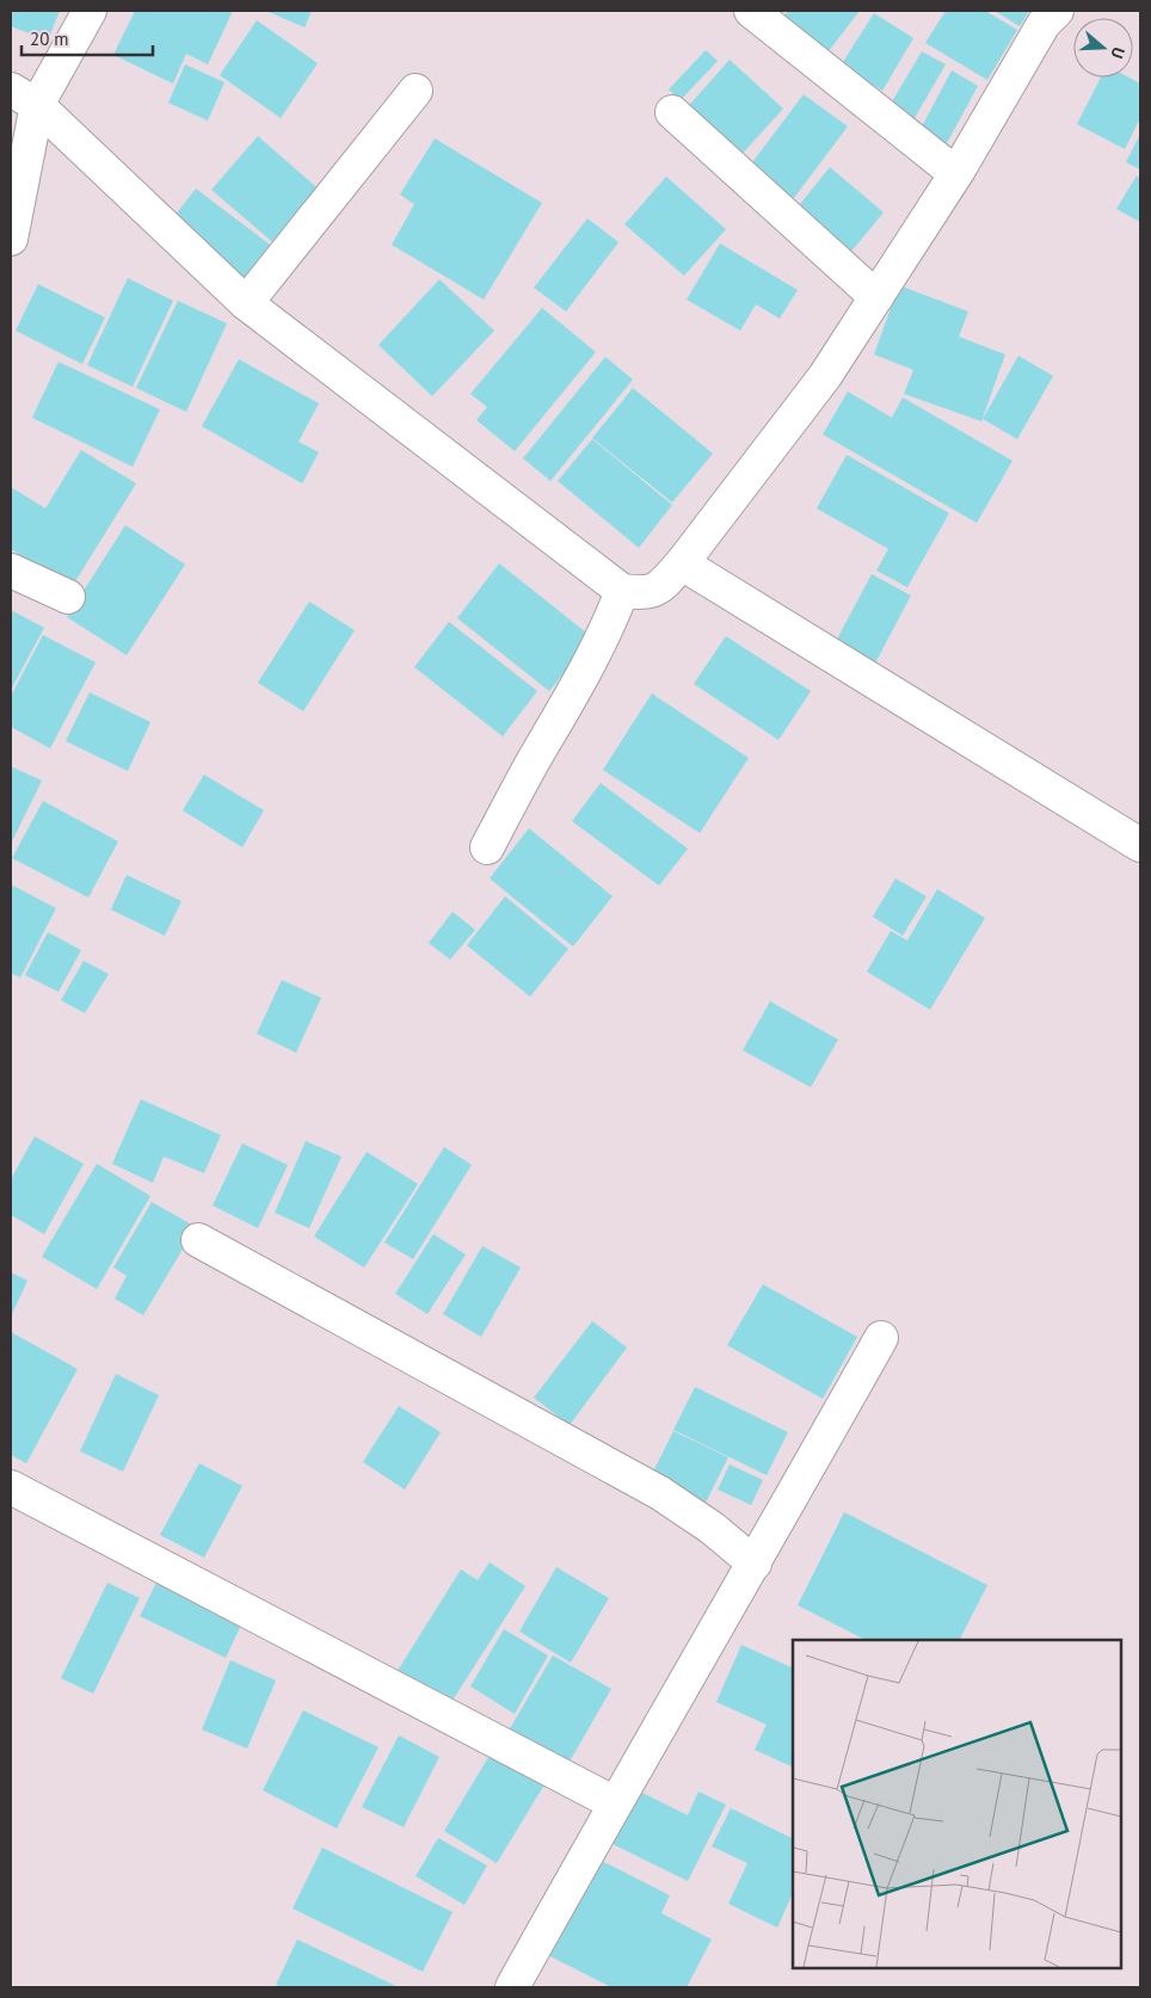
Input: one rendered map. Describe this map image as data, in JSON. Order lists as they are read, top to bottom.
{
  "scale_bar": "20 m",
  "north": "right"
}
